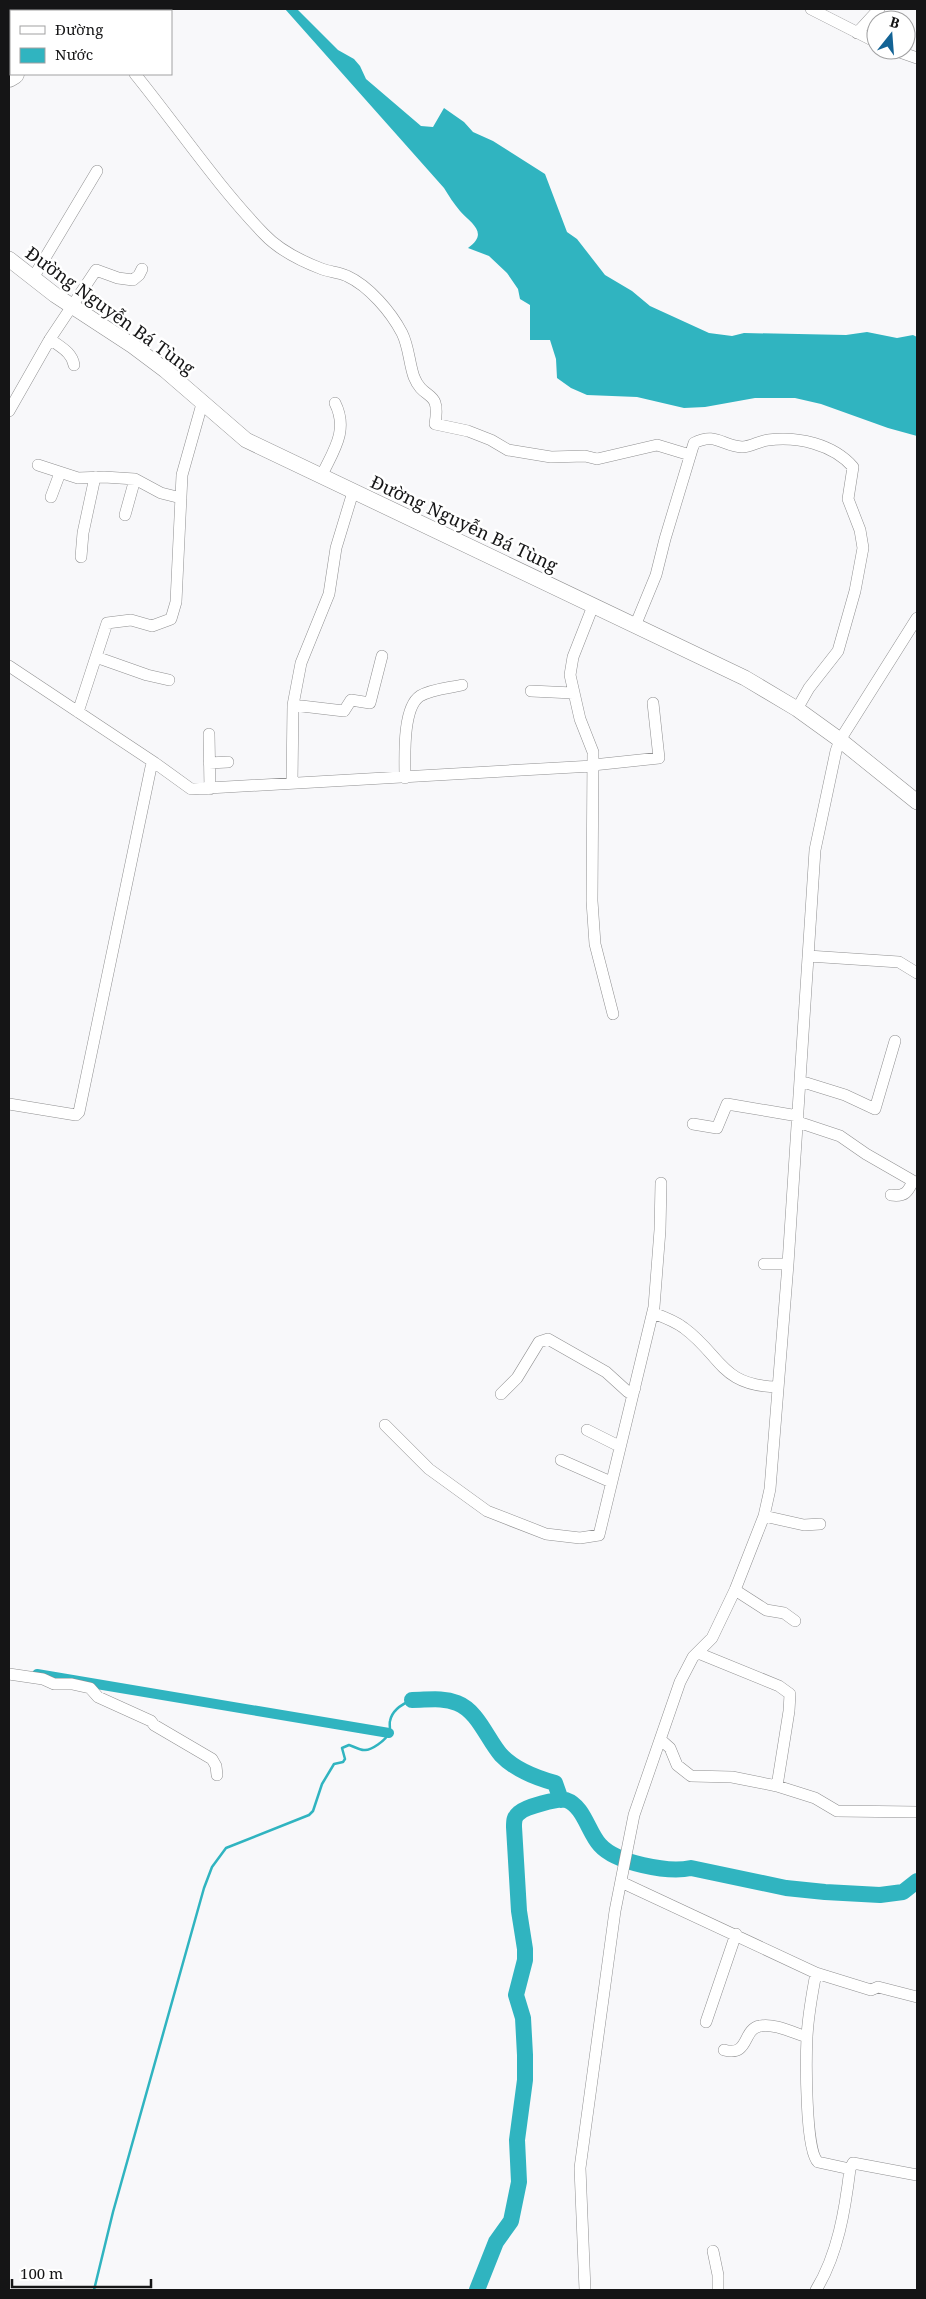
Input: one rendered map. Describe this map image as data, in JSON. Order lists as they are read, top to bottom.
{
  "streets": {
    "main road": ["Đường Nguyễn Bá Tùng"]
  },
  "legend": ["Đường", "Nước"],
  "scale_bar": "100 m",
  "north": "top"
}
